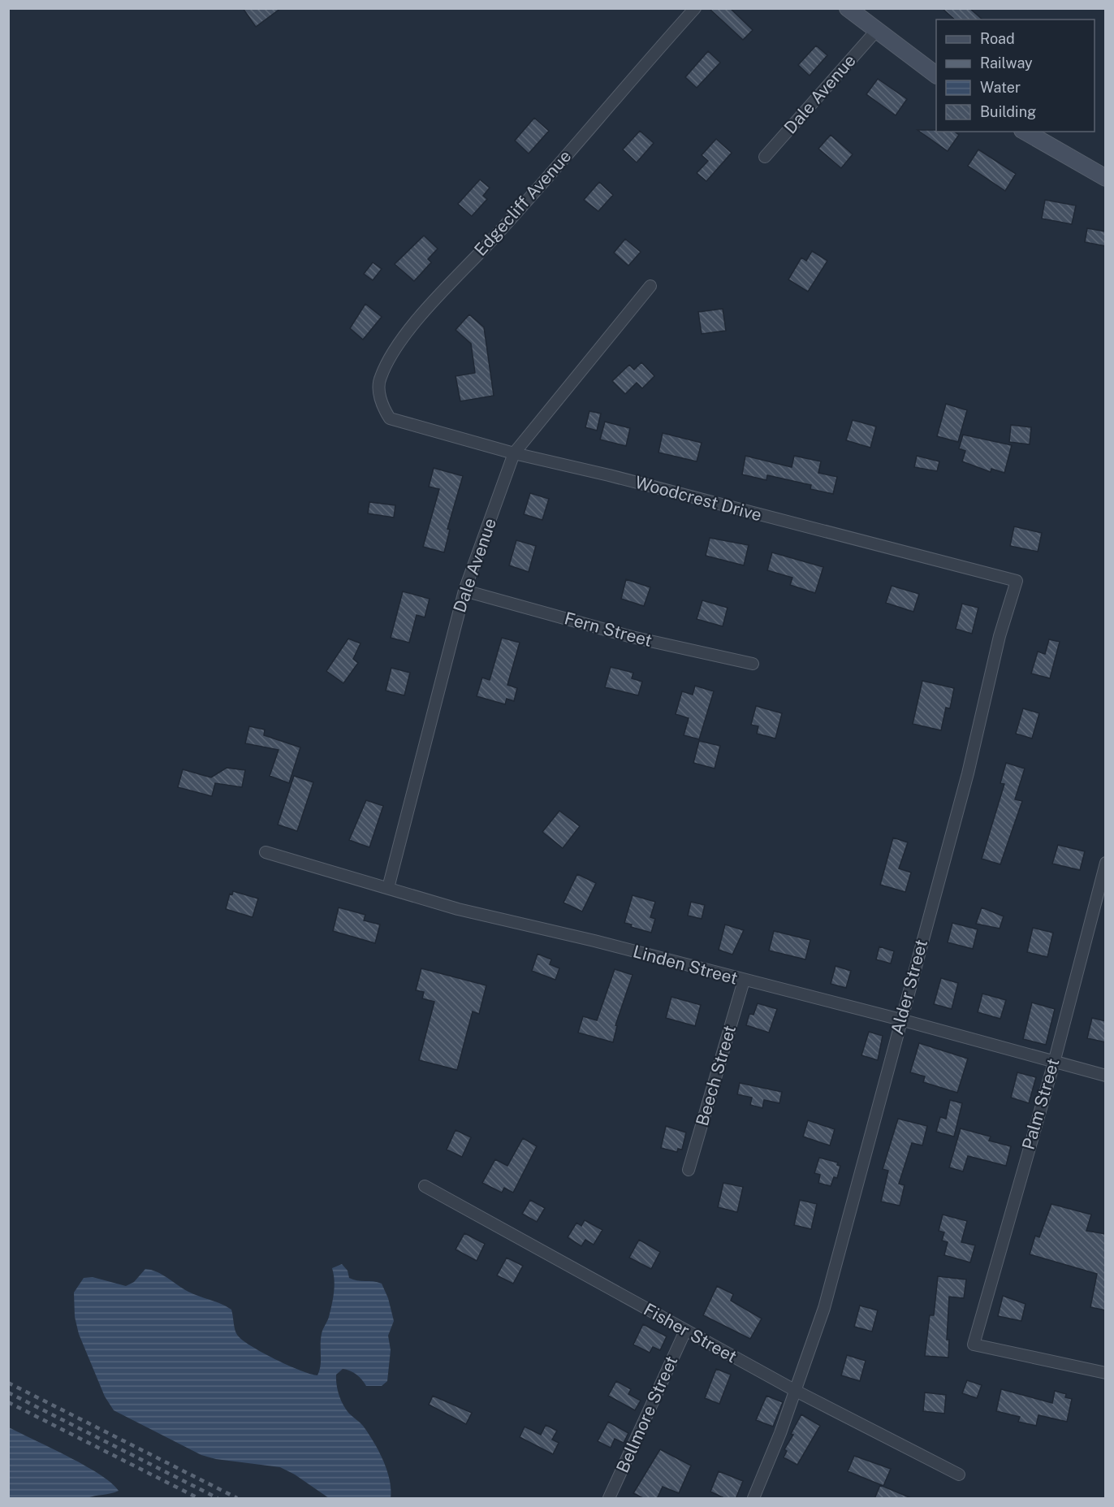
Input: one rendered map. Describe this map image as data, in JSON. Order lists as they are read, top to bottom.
{
  "streets": {
    "street": [
      "Dale Avenue",
      "Edgecliff Avenue",
      "Woodcrest Drive",
      "Fern Street",
      "Linden Street",
      "Alder Street",
      "Beech Street",
      "Palm Street",
      "Fisher Street",
      "Bellmore Street"
    ]
  },
  "crossings": [
    ["Dale Avenue", "Woodcrest Drive"],
    ["Dale Avenue", "Fern Street"],
    ["Dale Avenue", "Linden Street"],
    ["Edgecliff Avenue", "Woodcrest Drive"],
    ["Woodcrest Drive", "Alder Street"],
    ["Linden Street", "Alder Street"],
    ["Linden Street", "Beech Street"],
    ["Linden Street", "Palm Street"],
    ["Alder Street", "Fisher Street"],
    ["Fisher Street", "Bellmore Street"]
  ],
  "legend": [
    "Road",
    "Railway",
    "Water",
    "Building"
  ]
}
